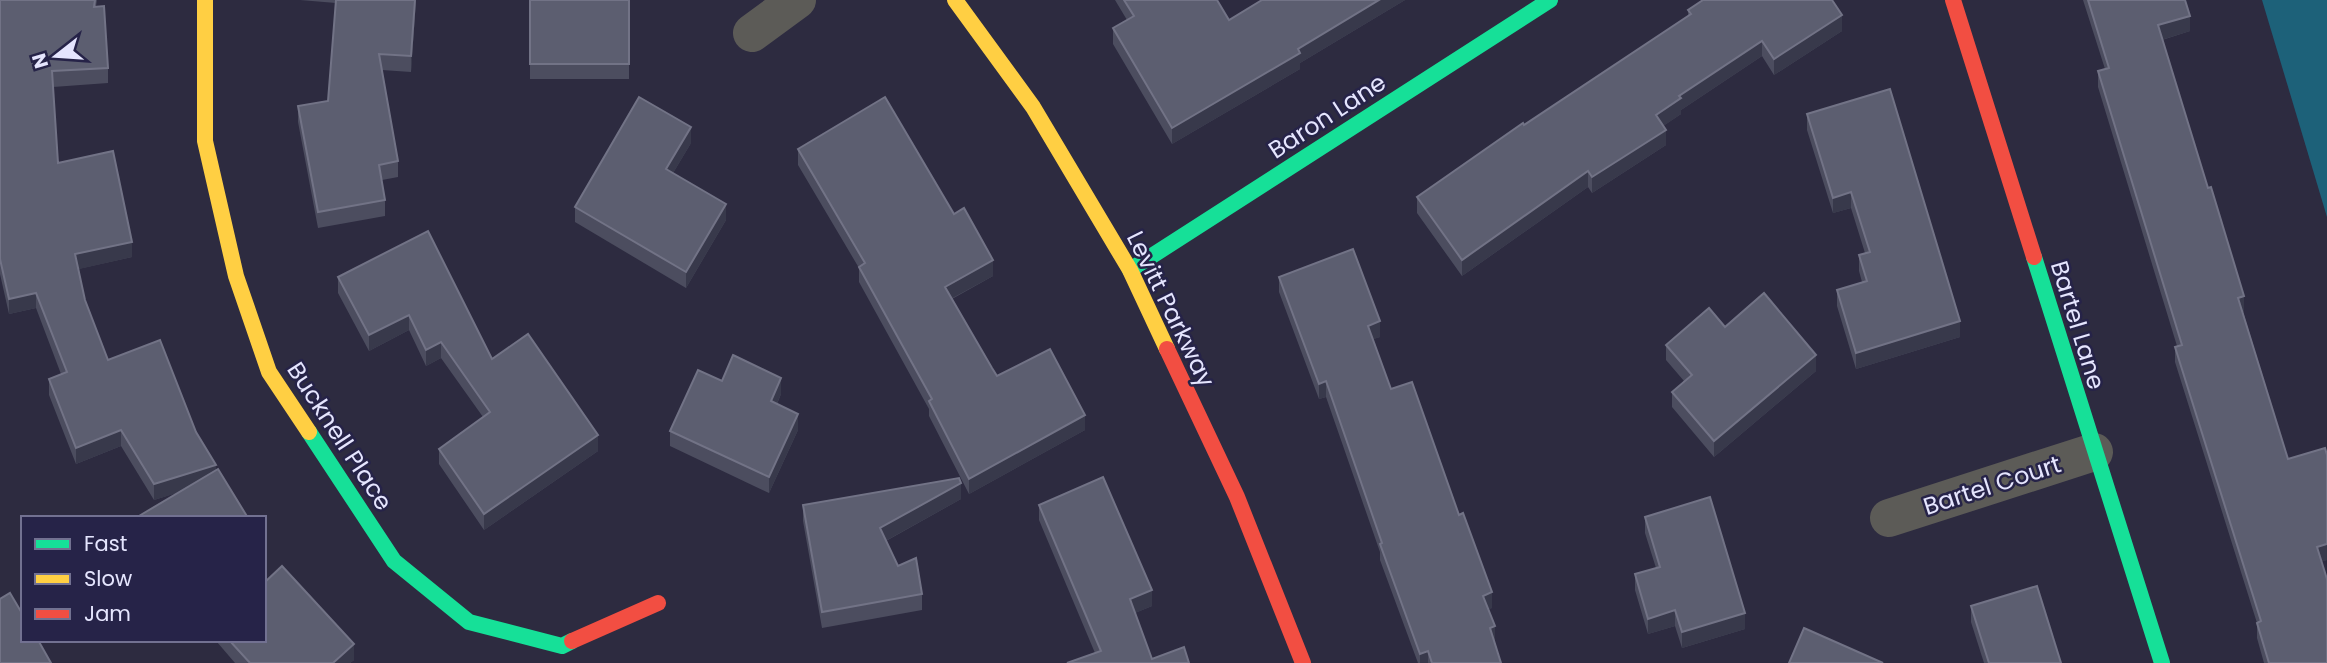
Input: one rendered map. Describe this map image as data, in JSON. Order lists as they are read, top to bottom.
{
  "streets": {
    "street": [
      "Baron Lane",
      "Levitt Parkway",
      "Bartel Lane",
      "Bucknell Place",
      "Bartel Court"
    ]
  },
  "crossings": [
    ["Baron Lane", "Levitt Parkway"],
    ["Bartel Lane", "Bartel Court"]
  ],
  "legend": ["Fast", "Slow", "Jam"],
  "north": "left"
}
